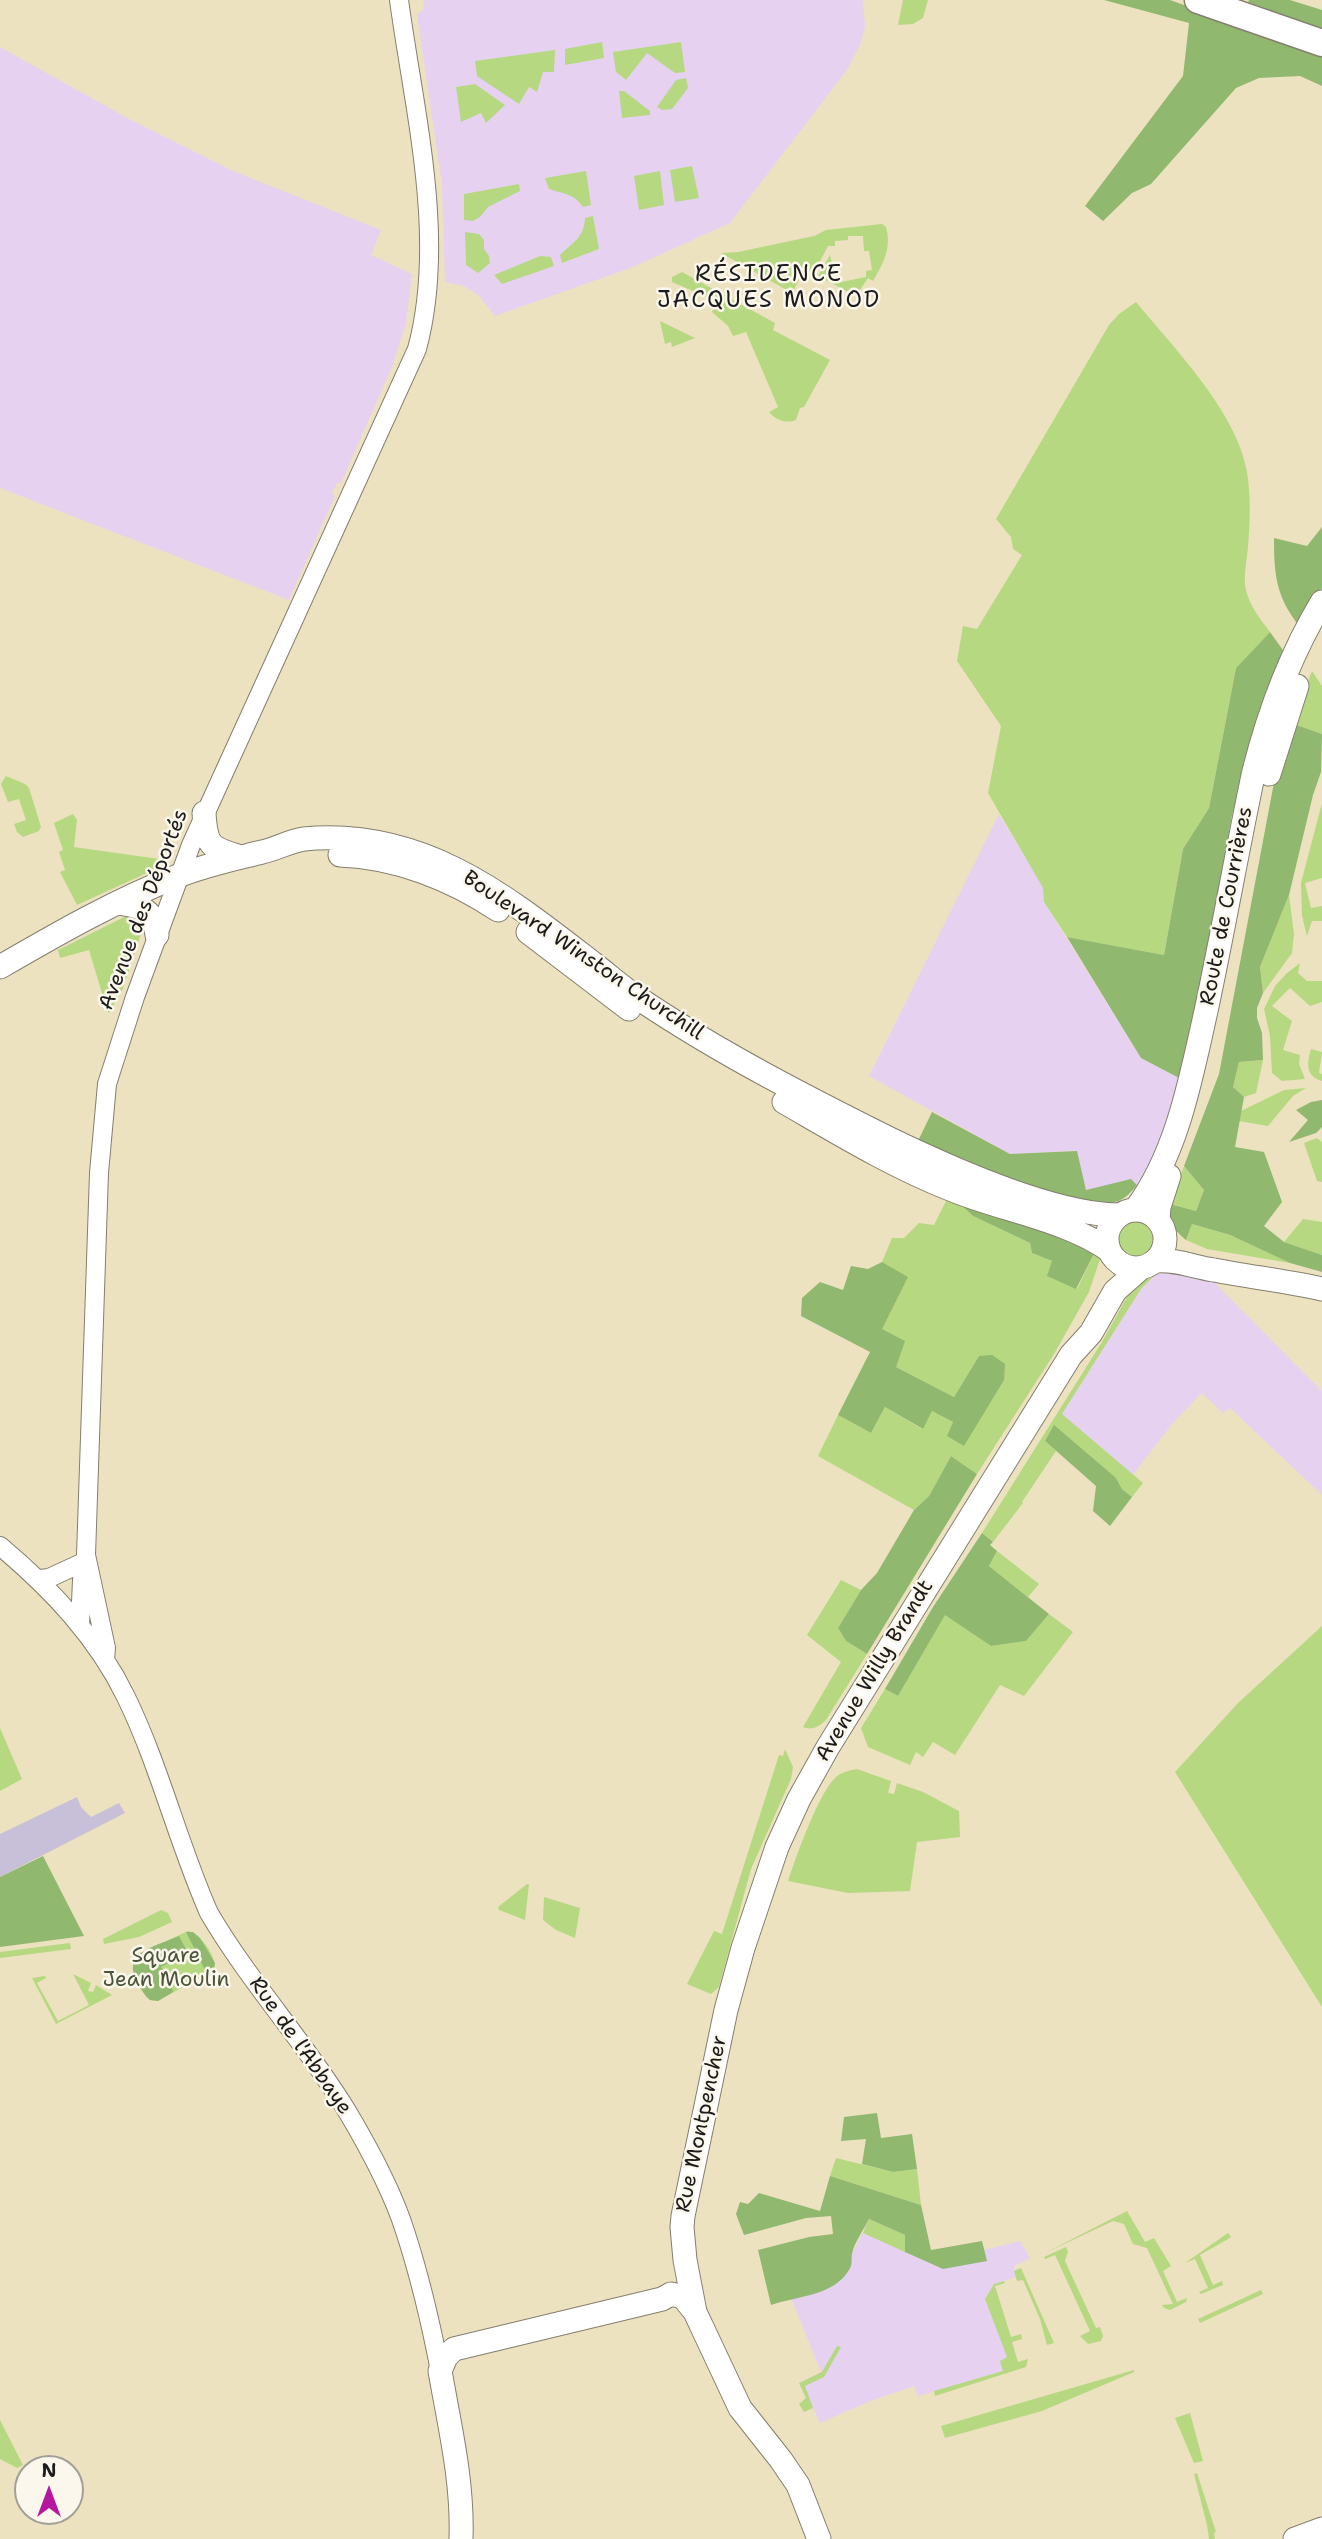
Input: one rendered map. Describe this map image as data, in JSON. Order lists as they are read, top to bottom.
{
  "streets": {
    "main road": [
      "Route de Courrières",
      "Boulevard Winston Churchill",
      "Avenue Willy Brandt",
      "Rue de l'Abbaye",
      "Rue Montpencher"
    ],
    "street": ["Avenue des Déportés"]
  },
  "crossings": [
    ["Route de Courrières", "Boulevard Winston Churchill"],
    ["Route de Courrières", "Avenue Willy Brandt"],
    ["Avenue des Déportés", "Boulevard Winston Churchill"],
    ["Avenue des Déportés", "Rue de l'Abbaye"],
    ["Boulevard Winston Churchill", "Avenue Willy Brandt"],
    ["Avenue Willy Brandt", "Rue Montpencher"]
  ],
  "districts": ["RÉSIDENCE JACQUES MONOD"],
  "parks": ["Square Jean Moulin"],
  "north": "top"
}
